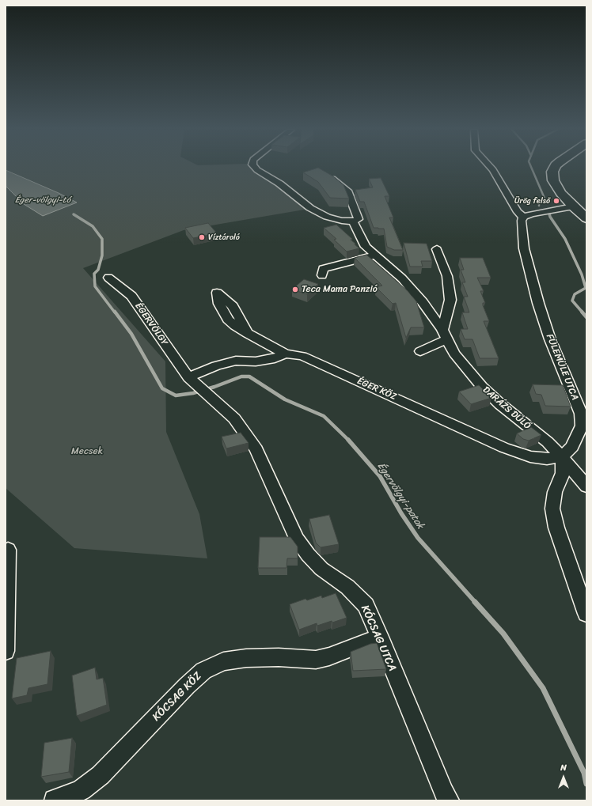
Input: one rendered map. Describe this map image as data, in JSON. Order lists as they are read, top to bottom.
{
  "streets": {
    "street": [
      "ÉGERVÖLGY",
      "FÜLEMÜLE UTCA",
      "ÉGER KÖZ",
      "DARÁZS DŰLŐ",
      "KÓCSAG UTCA",
      "KÓCSAG KÖZ"
    ]
  },
  "crossings": [
    ["ÉGERVÖLGY", "ÉGER KÖZ"],
    ["ÉGERVÖLGY", "KÓCSAG UTCA"],
    ["FÜLEMÜLE UTCA", "ÉGER KÖZ"],
    ["FÜLEMÜLE UTCA", "DARÁZS DŰLŐ"],
    ["ÉGER KÖZ", "DARÁZS DŰLŐ"],
    ["ÉGER KÖZ", "KÓCSAG UTCA"],
    ["KÓCSAG UTCA", "KÓCSAG KÖZ"]
  ],
  "water": ["Éger-völgyi-tó", "Égervölgyi-patak"],
  "parks": ["Mecsek"],
  "places": ["Ürög felső", "Víztároló", "Teca Mama Panzió"],
  "north": "top"
}
